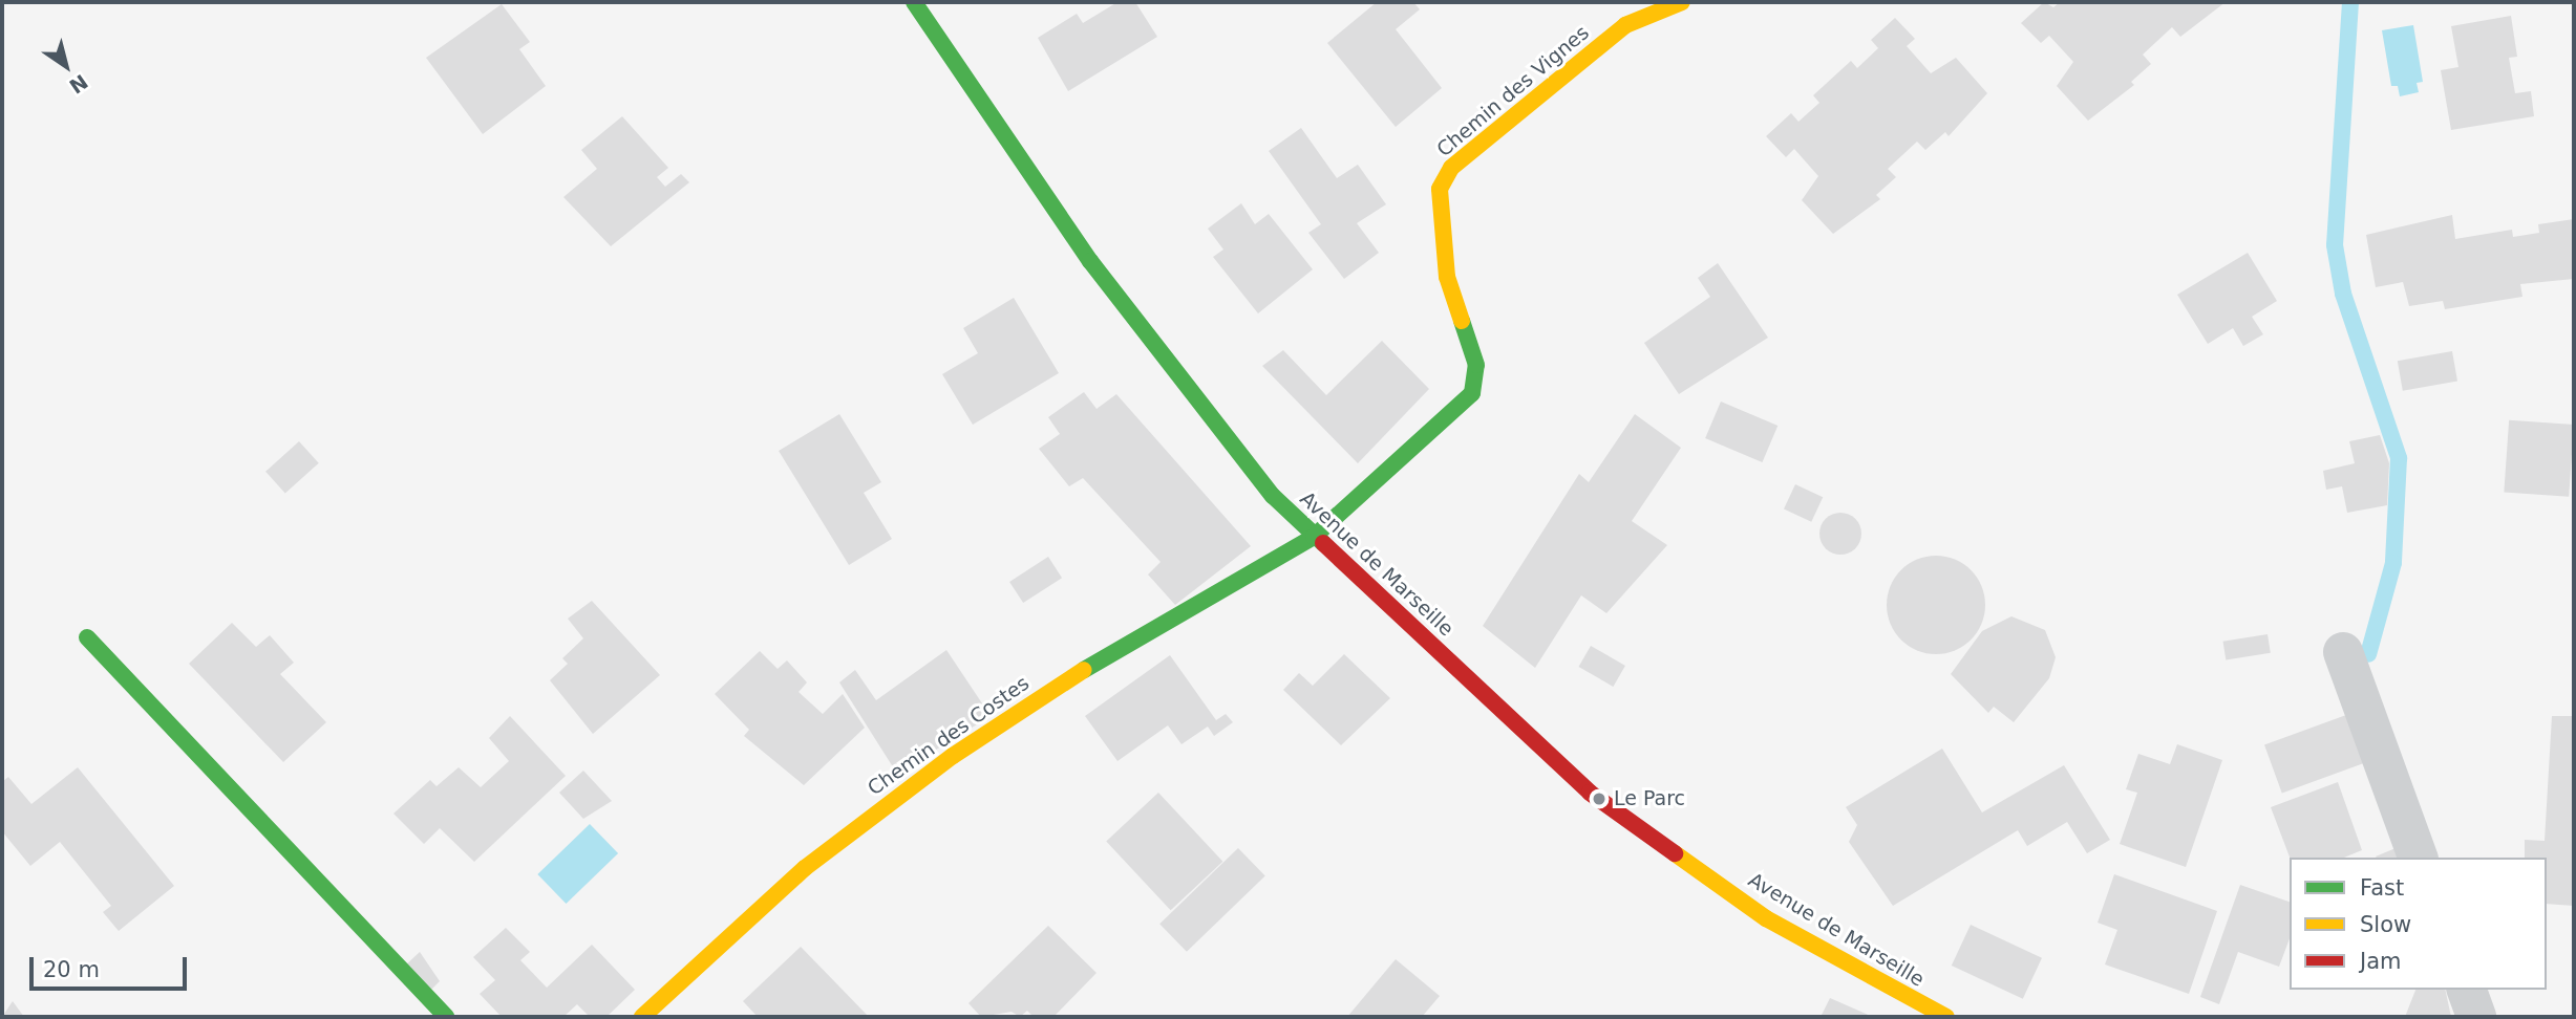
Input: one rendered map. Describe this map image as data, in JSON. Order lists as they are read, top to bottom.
{
  "streets": {
    "street": ["Chemin des Vignes", "Avenue de Marseille", "Chemin des Costes"]
  },
  "crossings": [
    ["Chemin des Vignes", "Avenue de Marseille"],
    ["Chemin des Vignes", "Chemin des Costes"],
    ["Avenue de Marseille", "Chemin des Costes"]
  ],
  "places": ["Le Parc"],
  "legend": ["Fast", "Slow", "Jam"],
  "scale_bar": "20 m",
  "north": "bottom right"
}
